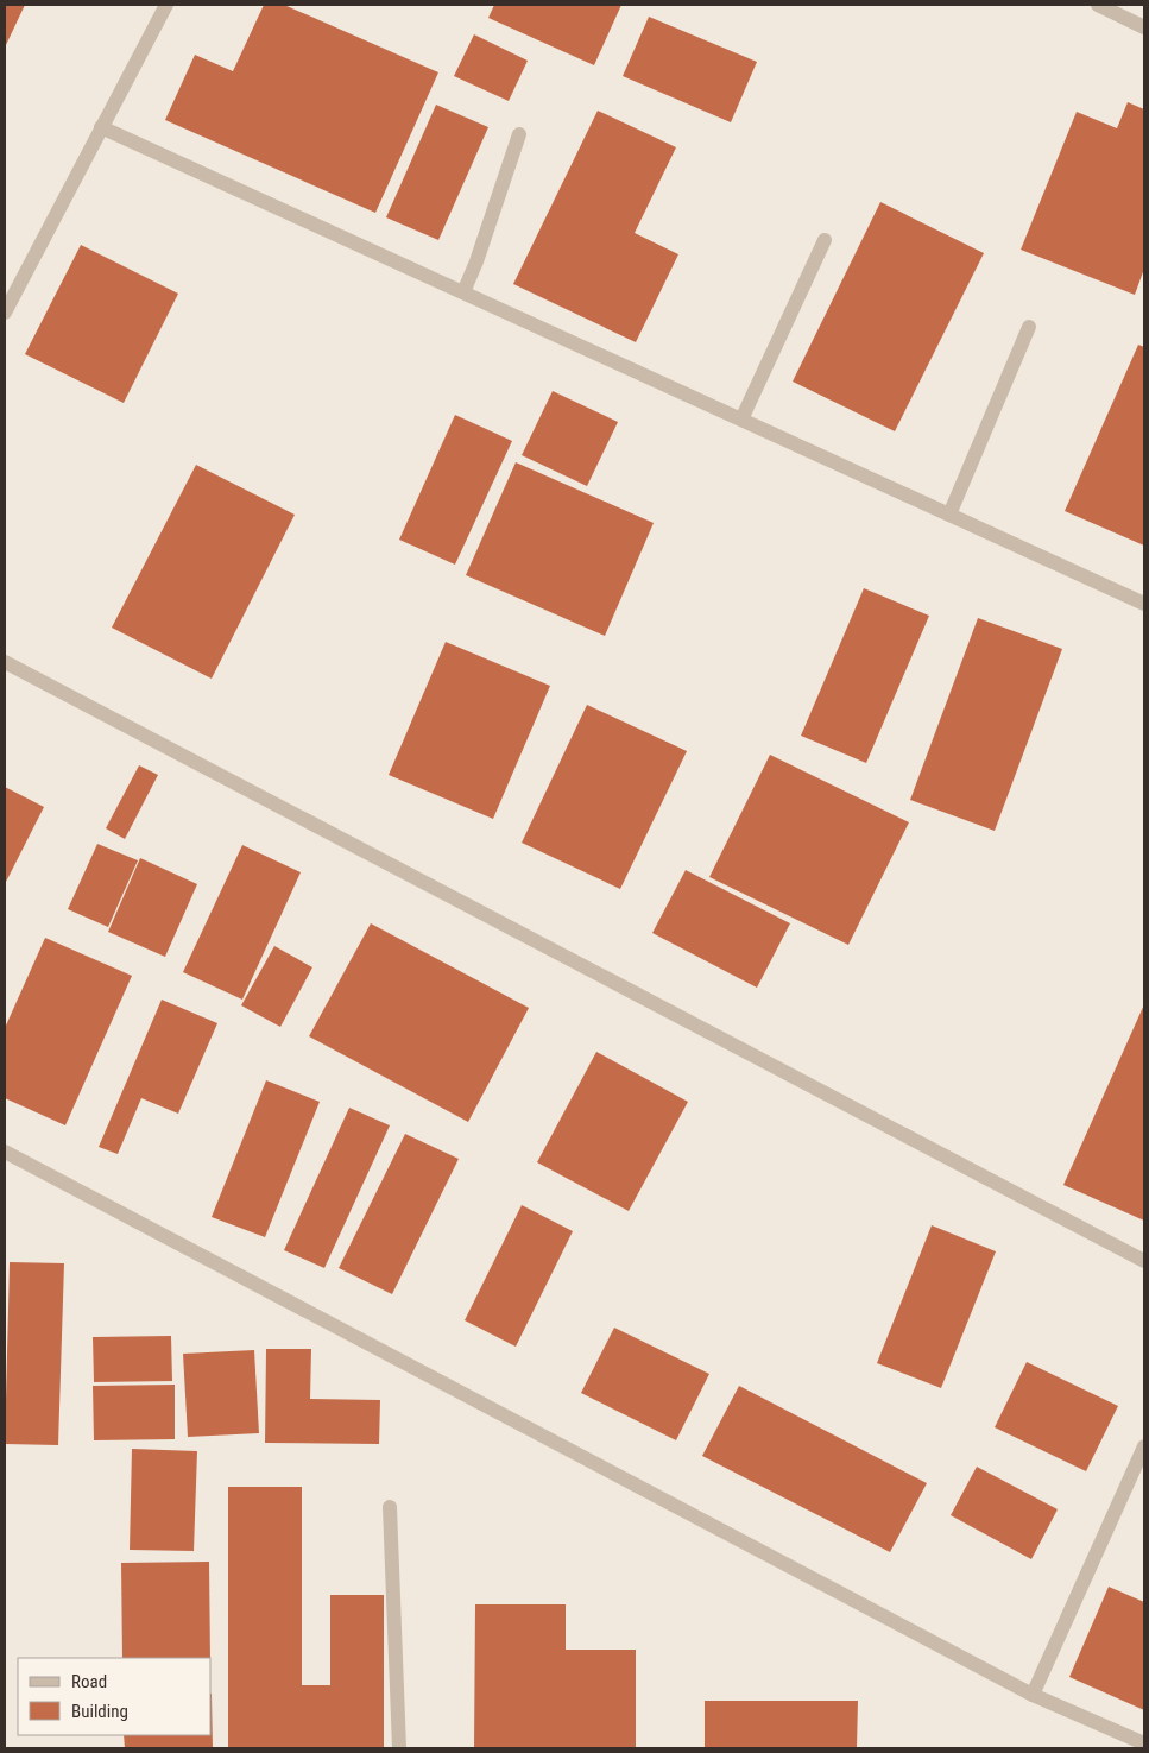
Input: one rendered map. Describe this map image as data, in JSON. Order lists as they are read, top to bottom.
{
  "legend": ["Road", "Building"]
}
